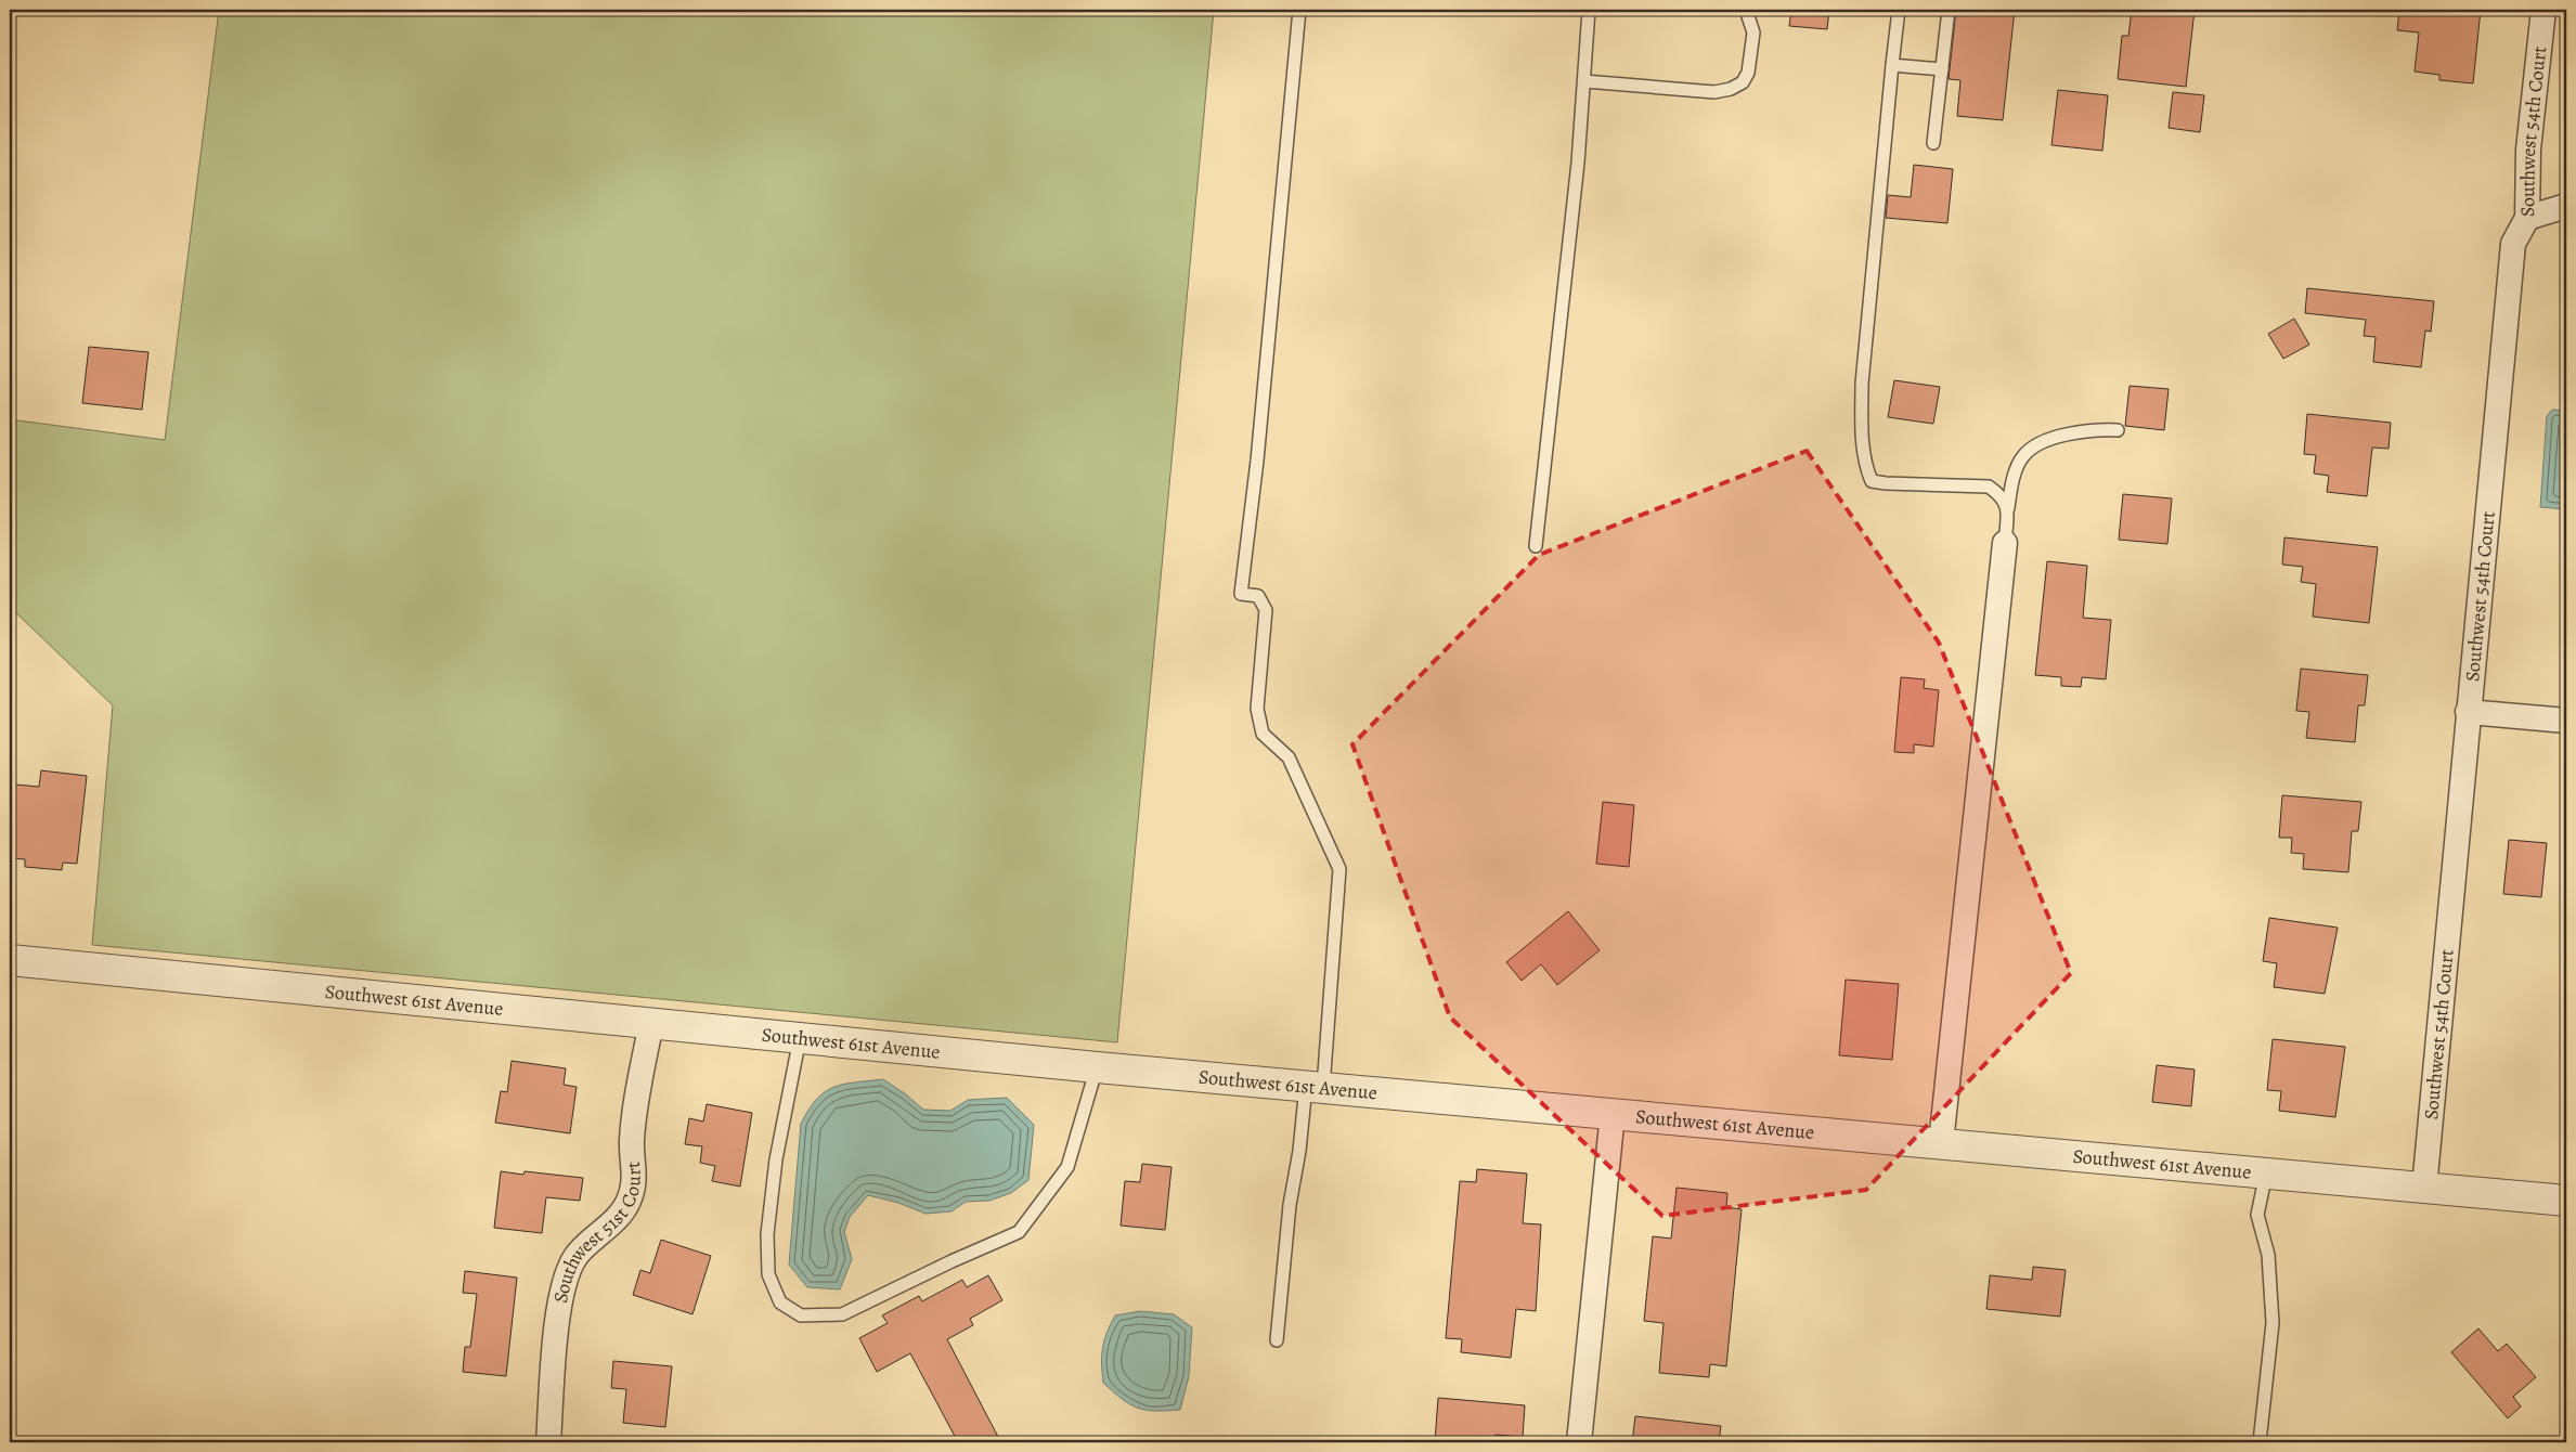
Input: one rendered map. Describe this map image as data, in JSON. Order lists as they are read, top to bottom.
{
  "streets": {
    "street": ["Southwest 54th Court", "Southwest 61st Avenue", "Southwest 51st Court"]
  },
  "crossings": [
    ["Southwest 54th Court", "Southwest 61st Avenue"],
    ["Southwest 61st Avenue", "Southwest 51st Court"]
  ]
}
